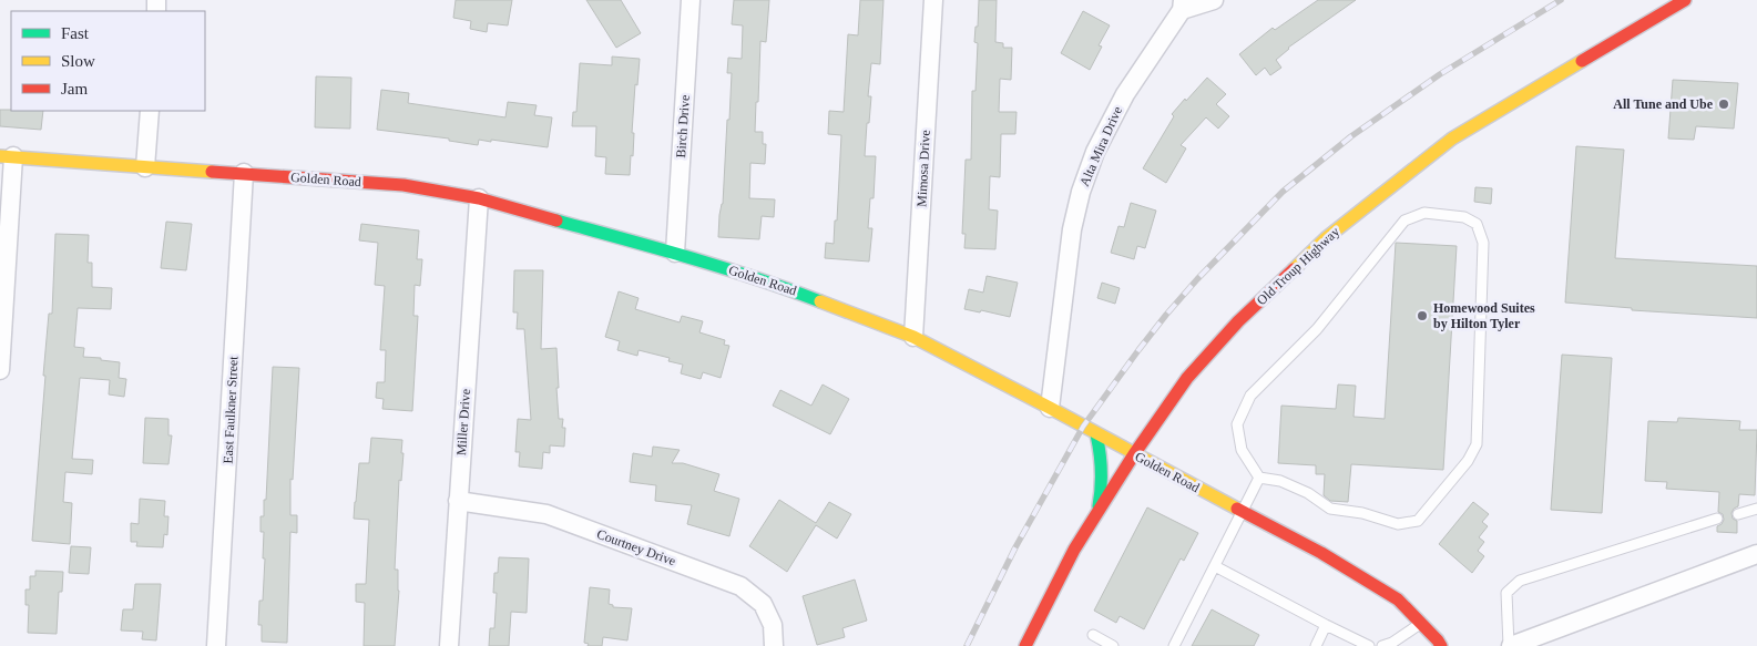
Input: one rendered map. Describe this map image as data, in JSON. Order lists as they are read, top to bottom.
{
  "streets": {
    "street": [
      "Birch Drive",
      "Alta Mira Drive",
      "Mimosa Drive",
      "Golden Road",
      "Old Troup Highway",
      "East Faulkner Street",
      "Miller Drive",
      "Courtney Drive"
    ]
  },
  "crossings": [
    ["Birch Drive", "Golden Road"],
    ["Alta Mira Drive", "Golden Road"],
    ["Mimosa Drive", "Golden Road"],
    ["Golden Road", "Old Troup Highway"],
    ["Golden Road", "East Faulkner Street"],
    ["Golden Road", "Miller Drive"],
    ["Miller Drive", "Courtney Drive"]
  ],
  "places": ["All Tune and Ube", "Homewood Suites by Hilton Tyler"],
  "legend": ["Fast", "Slow", "Jam"]
}
